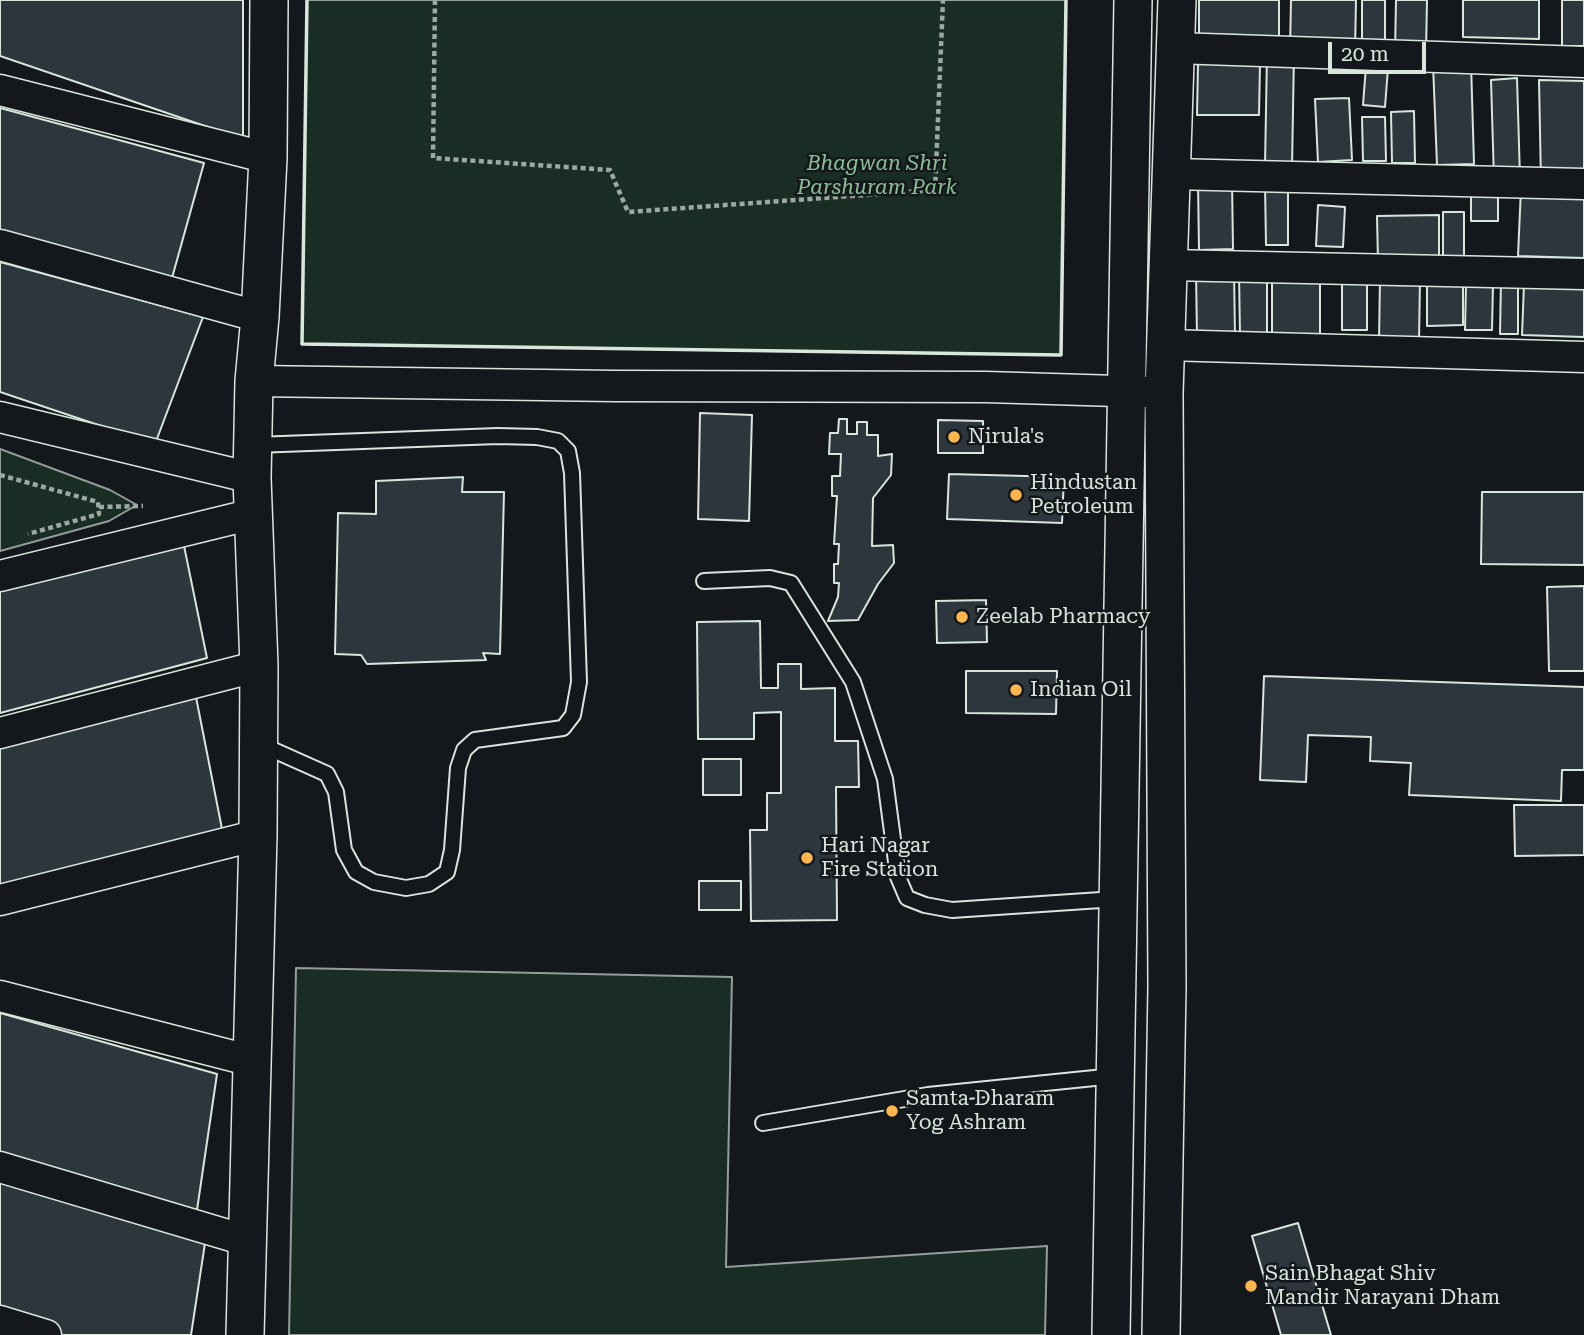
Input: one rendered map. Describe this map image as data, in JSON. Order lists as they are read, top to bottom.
{
  "parks": ["Bhagwan Shri Parshuram Park"],
  "places": [
    "Nirula's",
    "Hindustan Petroleum",
    "Zeelab Pharmacy",
    "Indian Oil",
    "Hari Nagar Fire Station",
    "Samta Dharam Yog Ashram",
    "Sain Bhagat Shiv Mandir Narayani Dham"
  ],
  "scale_bar": "20 m"
}
